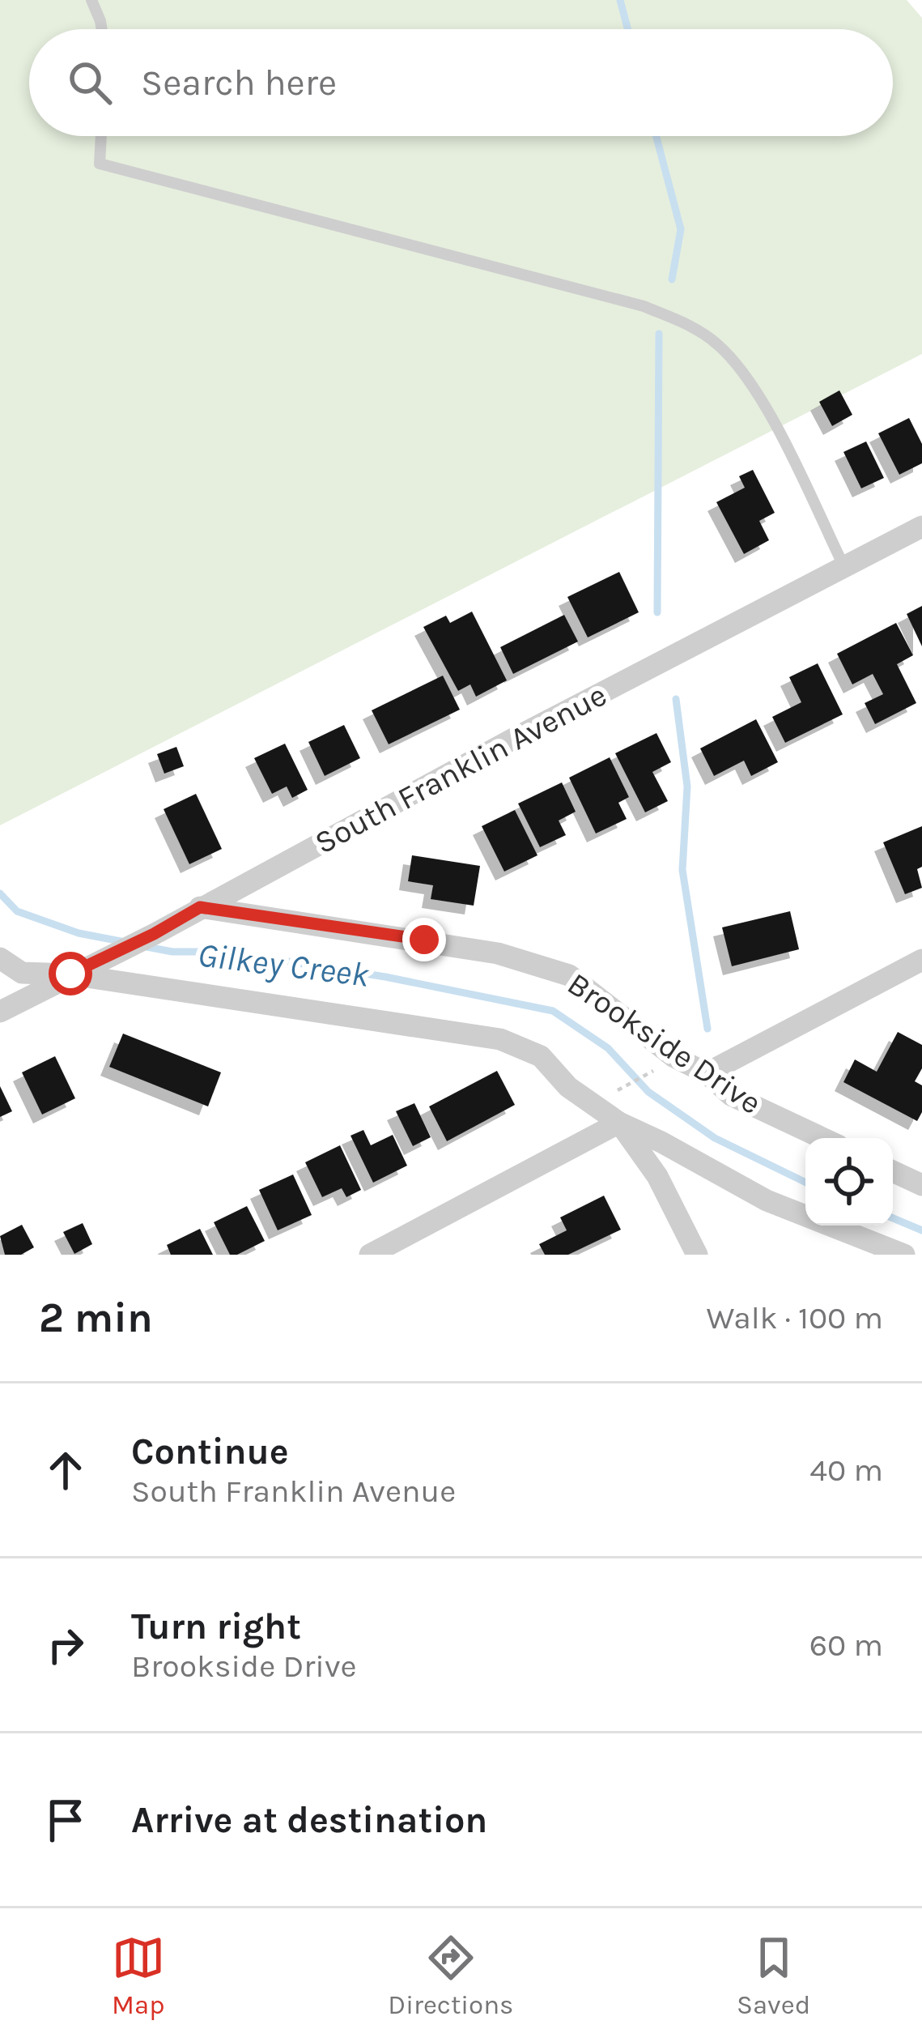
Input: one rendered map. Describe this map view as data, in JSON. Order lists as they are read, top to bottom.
{
  "streets": {
    "street": ["South Franklin Avenue", "Brookside Drive"]
  },
  "crossings": [
    ["South Franklin Avenue", "Brookside Drive"]
  ],
  "water": ["Gilkey Creek"],
  "page": {
    "search": "Search here",
    "heading": ["2 min", "Walk · 100 m"],
    "list": [
      ["Continue", "South Franklin Avenue", "40 m"],
      ["Turn right", "Brookside Drive", "60 m"],
      "Arrive at destination"
    ],
    "nav": ["Map", "Directions", "Saved"]
  }
}
